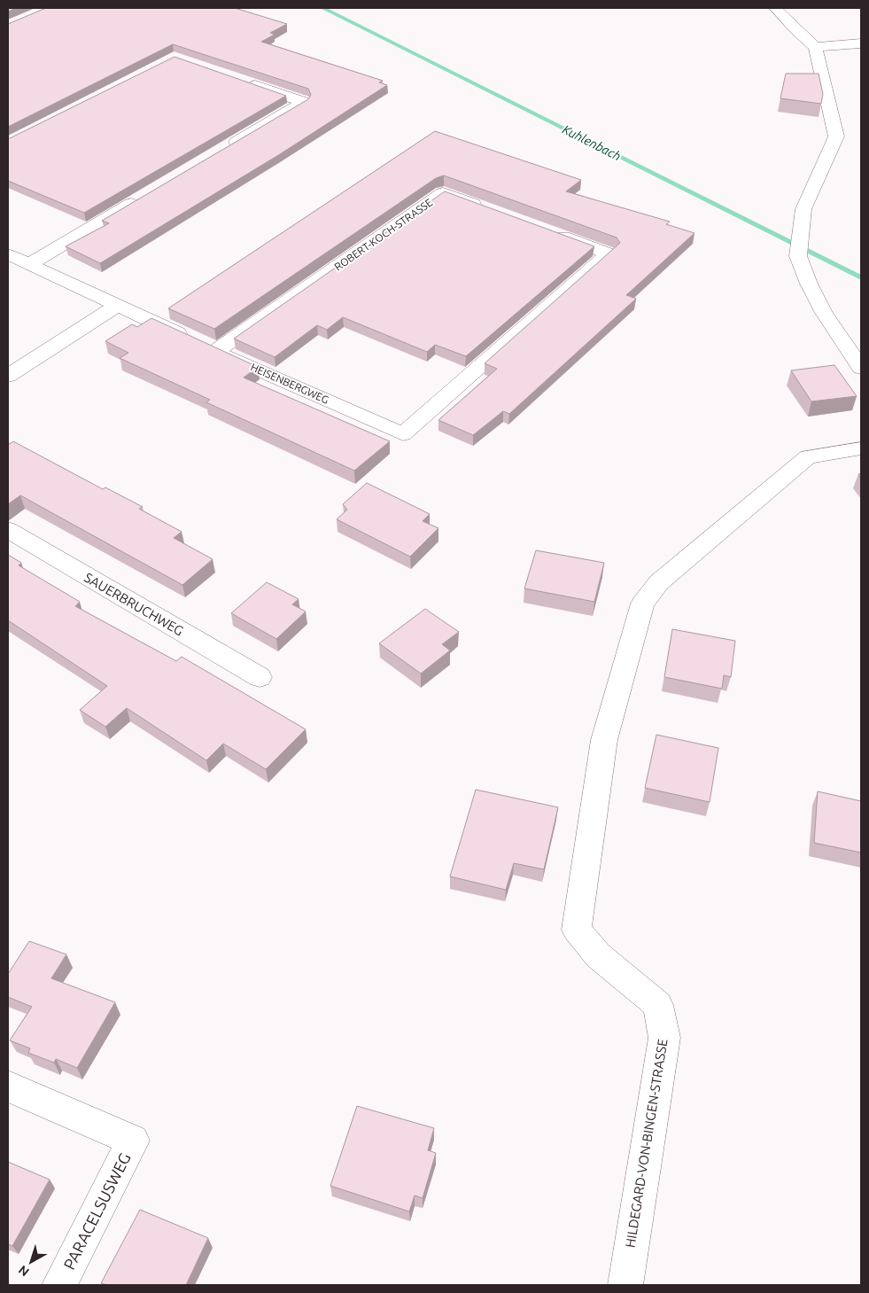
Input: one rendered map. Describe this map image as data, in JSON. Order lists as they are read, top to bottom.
{
  "streets": {
    "street": [
      "ROBERT-KOCH-STRASSE",
      "HEISENBERGWEG",
      "SAUERBRUCHWEG",
      "HILDEGARD-VON-BINGEN-STRASSE",
      "PARACELSUSWEG"
    ]
  },
  "crossings": [
    ["ROBERT-KOCH-STRASSE", "HEISENBERGWEG"]
  ],
  "water": ["Kuhlenbach"],
  "north": "bottom left"
}
